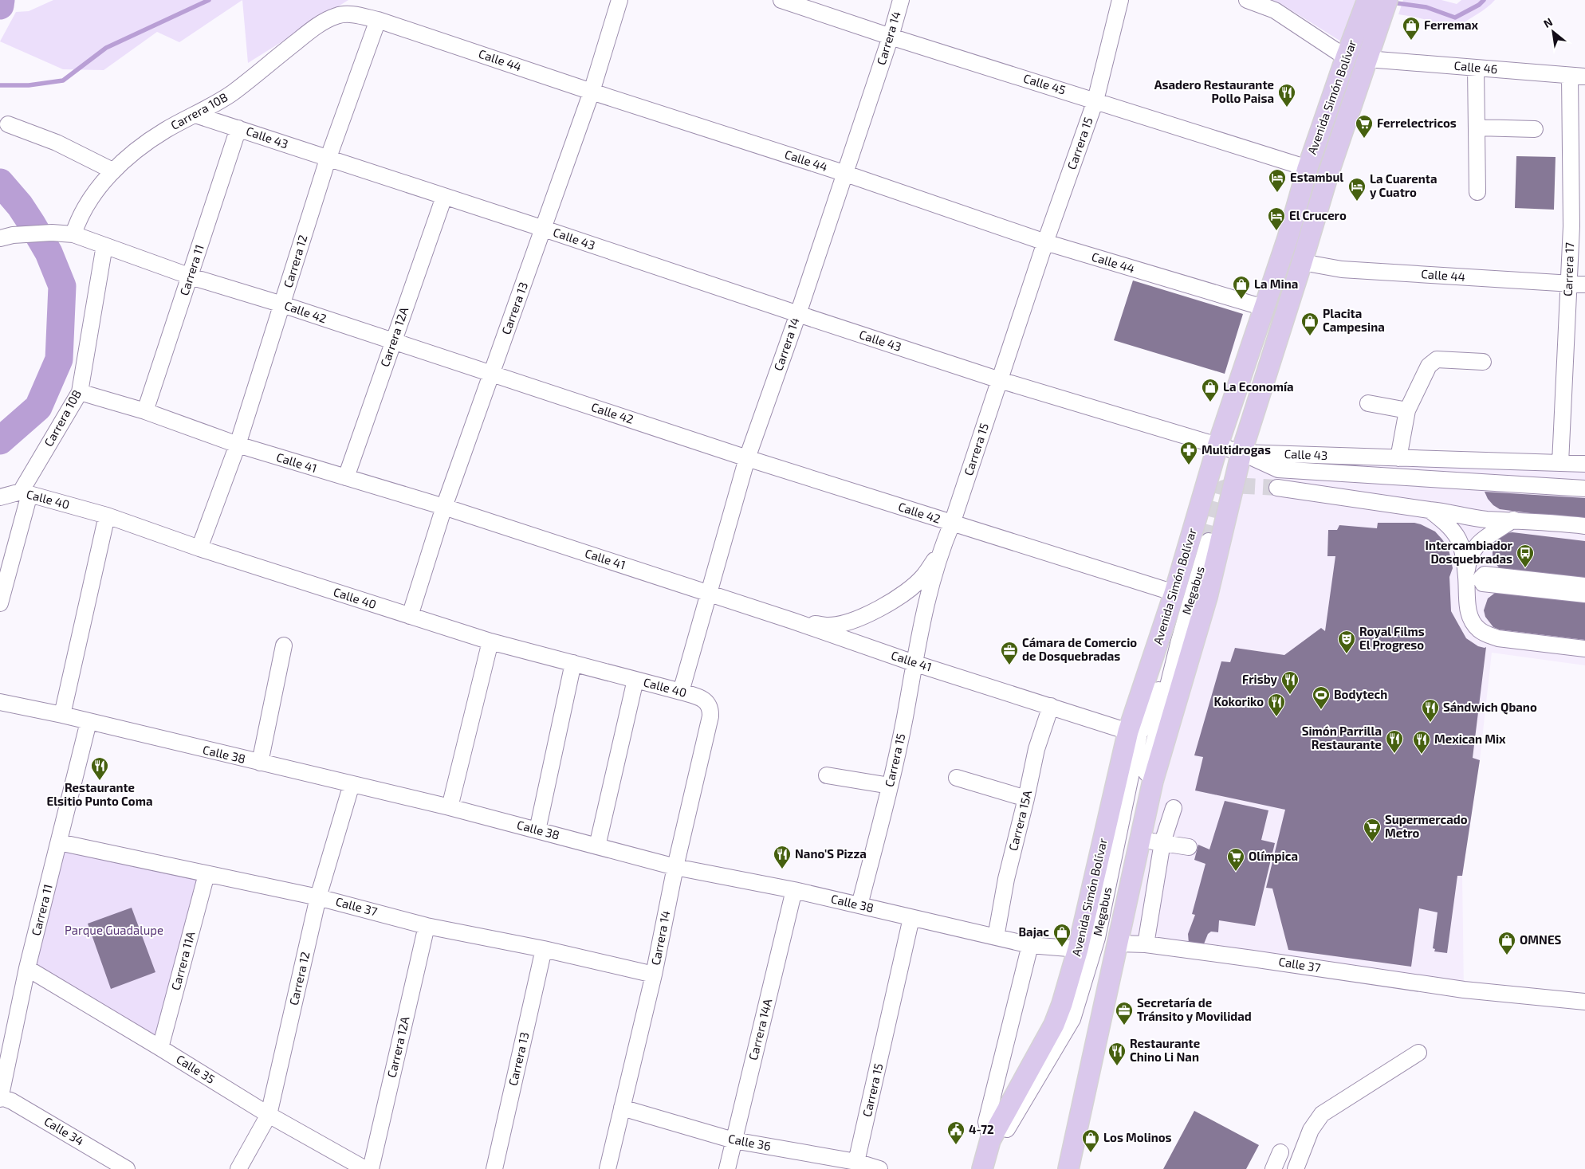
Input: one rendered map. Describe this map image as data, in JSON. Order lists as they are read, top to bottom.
{
  "streets": {
    "main road": ["Avenida Simón Bolívar"],
    "street": [
      "Carrera 14",
      "Calle 44",
      "Calle 46",
      "Calle 45",
      "Carrera 10B",
      "Calle 43",
      "Carrera 15",
      "Carrera 12",
      "Carrera 17",
      "Carrera 11",
      "Carrera 13",
      "Calle 42",
      "Carrera 12A",
      "Calle 41",
      "Calle 40",
      "Megabus",
      "Calle 38",
      "Carrera 15A",
      "Calle 37",
      "Carrera 11A",
      "Carrera 14A",
      "Calle 35",
      "Calle 34",
      "Calle 36"
    ]
  },
  "crossings": [
    ["Carrera 14", "Calle 44"],
    ["Carrera 14", "Calle 45"],
    ["Carrera 14", "Calle 43"],
    ["Carrera 14", "Calle 42"],
    ["Carrera 14", "Calle 41"],
    ["Carrera 14", "Calle 40"],
    ["Carrera 14", "Calle 38"],
    ["Carrera 14", "Calle 37"],
    ["Carrera 14", "Calle 36"],
    ["Calle 44", "Avenida Simón Bolívar"],
    ["Calle 44", "Carrera 10B"],
    ["Calle 44", "Carrera 15"],
    ["Calle 44", "Carrera 12"],
    ["Calle 44", "Carrera 17"],
    ["Calle 44", "Carrera 13"],
    ["Calle 46", "Avenida Simón Bolívar"],
    ["Calle 46", "Carrera 17"],
    ["Calle 45", "Avenida Simón Bolívar"],
    ["Calle 45", "Carrera 15"],
    ["Avenida Simón Bolívar", "Calle 43"],
    ["Avenida Simón Bolívar", "Calle 42"],
    ["Avenida Simón Bolívar", "Calle 41"],
    ["Avenida Simón Bolívar", "Megabus"],
    ["Avenida Simón Bolívar", "Calle 38"],
    ["Avenida Simón Bolívar", "Calle 37"],
    ["Carrera 10B", "Calle 43"],
    ["Carrera 10B", "Calle 42"],
    ["Carrera 10B", "Calle 41"],
    ["Carrera 10B", "Calle 40"],
    ["Calle 43", "Carrera 15"],
    ["Calle 43", "Carrera 12"],
    ["Calle 43", "Carrera 17"],
    ["Calle 43", "Carrera 11"],
    ["Calle 43", "Carrera 13"],
    ["Calle 43", "Carrera 12A"],
    ["Carrera 15", "Calle 42"],
    ["Carrera 15", "Calle 41"],
    ["Carrera 15", "Calle 38"],
    ["Carrera 15", "Calle 36"],
    ["Carrera 12", "Calle 42"],
    ["Carrera 12", "Calle 41"],
    ["Carrera 12", "Calle 40"],
    ["Carrera 12", "Calle 38"],
    ["Carrera 12", "Calle 37"],
    ["Carrera 12", "Calle 35"],
    ["Carrera 11", "Calle 42"],
    ["Carrera 11", "Calle 41"],
    ["Carrera 11", "Calle 38"],
    ["Carrera 11", "Calle 37"],
    ["Carrera 11", "Calle 35"],
    ["Carrera 11", "Calle 34"],
    ["Carrera 13", "Calle 42"],
    ["Carrera 13", "Calle 41"],
    ["Carrera 13", "Calle 40"],
    ["Carrera 13", "Calle 37"],
    ["Calle 42", "Carrera 12A"],
    ["Carrera 12A", "Calle 41"],
    ["Carrera 12A", "Calle 37"],
    ["Calle 41", "Carrera 15A"],
    ["Calle 38", "Carrera 15A"],
    ["Calle 38", "Carrera 14A"],
    ["Calle 37", "Carrera 11A"],
    ["Carrera 11A", "Calle 35"],
    ["Carrera 14A", "Calle 36"]
  ],
  "parks": ["Parque Guadalupe"],
  "places": {
    "shop": [
      "Ferremax",
      "La Mina",
      "Placita Campesina",
      "La Economía",
      "Bajac",
      "OMNES",
      "Los Molinos"
    ],
    "restaurant": [
      "Asadero Restaurante Pollo Paisa",
      "Frisby",
      "Kokoriko",
      "Sándwich Qbano",
      "Simón Parrilla Restaurante",
      "Mexican Mix",
      "Restaurante Elsitio Punto Coma",
      "Nano'S Pizza",
      "Restaurante Chino Li Nan"
    ],
    "supermarket": ["Ferrelectricos", "Supermercado Metro", "Olímpica"],
    "hotel": ["Estambul", "La Cuarenta y Cuatro", "El Crucero"],
    "pharmacy": ["Multidrogas"],
    "bus stop": ["Intercambiador Dosquebradas"],
    "theatre": ["Royal Films El Progreso"],
    "office": ["Cámara de Comercio de Dosquebradas", "Secretaría de Tránsito y Movilidad"],
    "sports": ["Bodytech"],
    "public building": ["4-72"]
  },
  "north": "top left"
}
